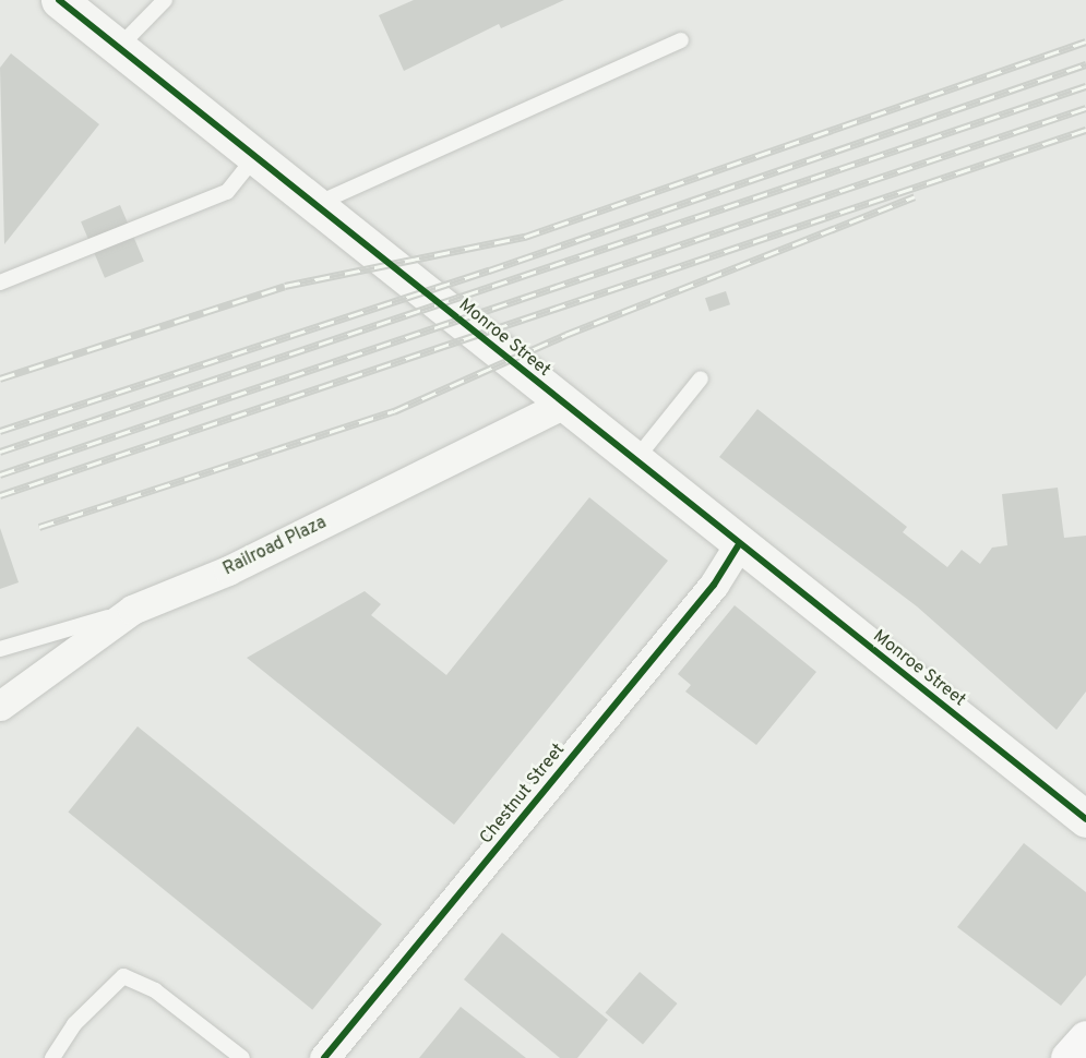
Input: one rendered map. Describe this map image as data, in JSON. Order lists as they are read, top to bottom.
{
  "streets": {
    "street": ["Monroe Street", "Railroad Plaza", "Chestnut Street"]
  },
  "crossings": [
    ["Monroe Street", "Railroad Plaza"],
    ["Monroe Street", "Chestnut Street"]
  ]
}
